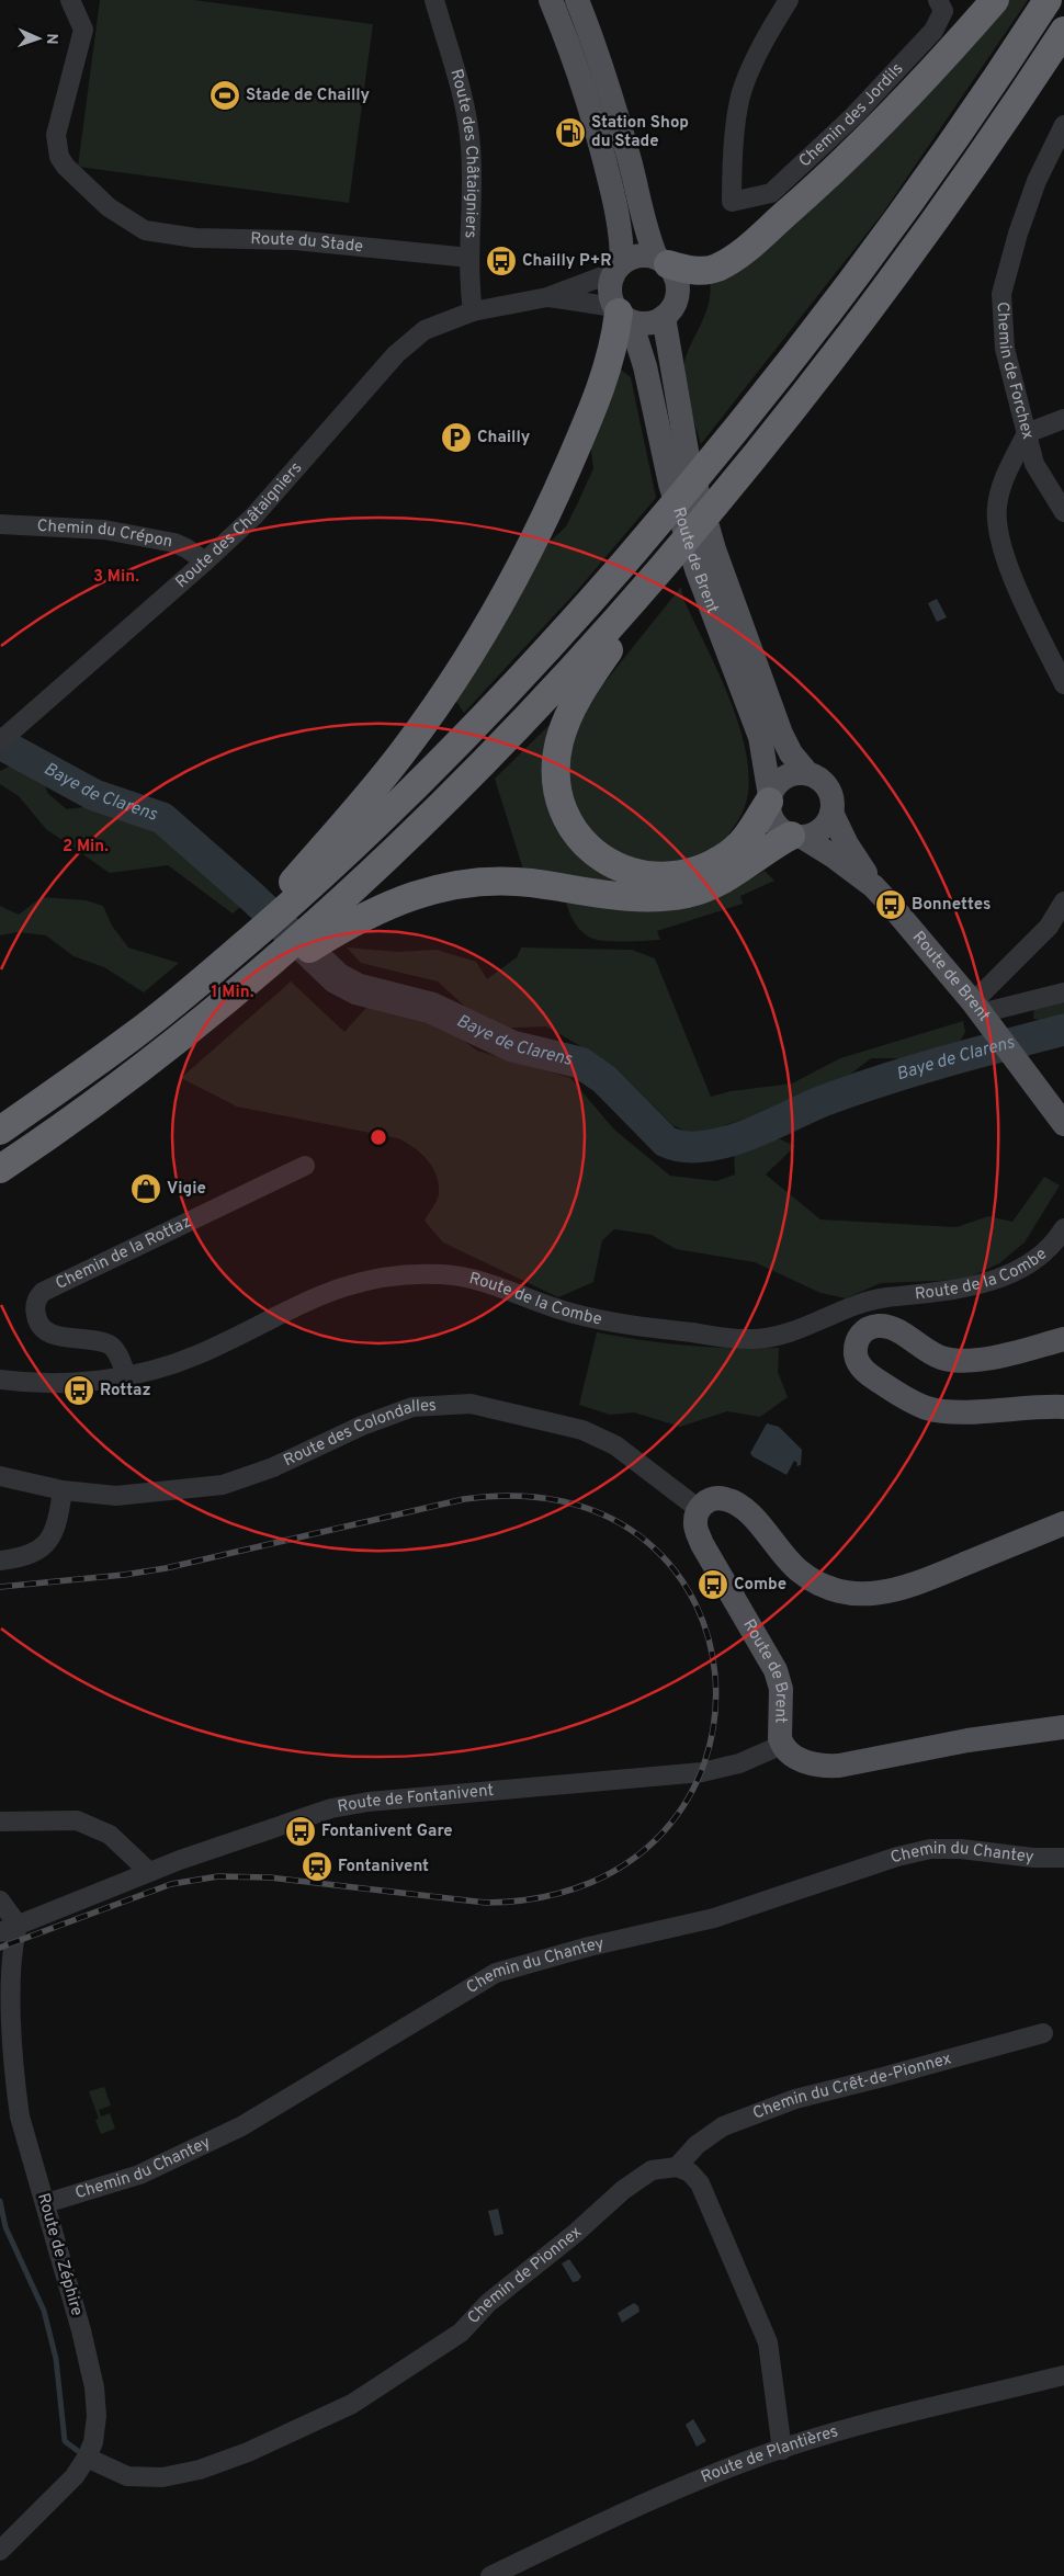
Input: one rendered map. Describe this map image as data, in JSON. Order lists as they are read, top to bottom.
{
  "streets": {
    "main road": ["Route de Brent"],
    "street": [
      "Chemin des Jordils",
      "Route des Châtaigniers",
      "Route du Stade",
      "Chemin de Forchex",
      "Chemin du Crépon",
      "Chemin de la Rottaz",
      "Route de la Combe",
      "Route des Colondalles",
      "Route de Fontanivent",
      "Chemin du Chantey",
      "Chemin du Crêt-de-Pionnex",
      "Route de Zéphire",
      "Chemin de Pionnex",
      "Route de Plantières"
    ]
  },
  "crossings": [
    ["Route des Châtaigniers", "Route du Stade"],
    ["Route des Châtaigniers", "Chemin du Crépon"],
    ["Route des Châtaigniers", "Route de Brent"],
    ["Route de Brent", "Route des Colondalles"],
    ["Route de Brent", "Route de Fontanivent"],
    ["Chemin de la Rottaz", "Route de la Combe"],
    ["Route de Fontanivent", "Route de Zéphire"],
    ["Chemin du Chantey", "Route de Zéphire"],
    ["Chemin du Crêt-de-Pionnex", "Chemin de Pionnex"],
    ["Route de Zéphire", "Chemin de Pionnex"]
  ],
  "water": ["Baye de Clarens"],
  "places": {
    "sports": ["Stade de Chailly"],
    "fuel station": ["Station Shop du Stade"],
    "bus stop": [
      "Chailly P+R",
      "Bonnettes",
      "Rottaz",
      "Combe",
      "Fontanivent Gare"
    ],
    "parking": ["Chailly"],
    "shop": ["Vigie"],
    "station": ["Fontanivent"]
  },
  "north": "right",
  "rings": ["3 Min.", "2 Min.", "1 Min."]
}
